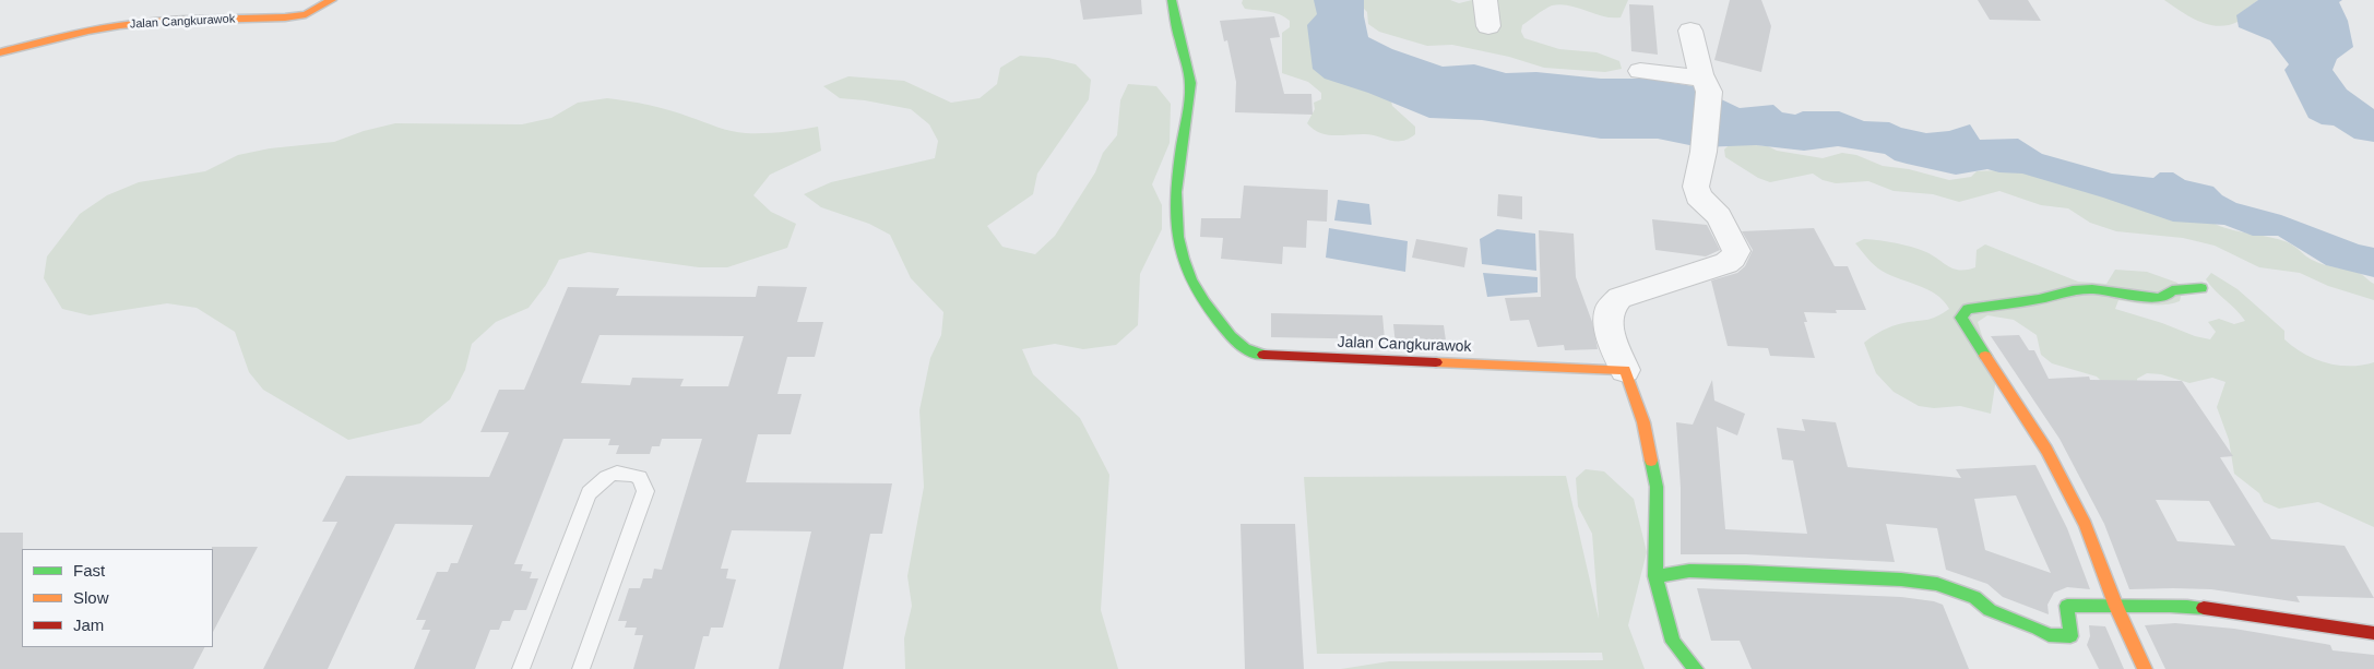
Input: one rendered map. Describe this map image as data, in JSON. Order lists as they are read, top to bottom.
{
  "streets": {
    "street": ["Jalan Cangkurawok"]
  },
  "legend": ["Fast", "Slow", "Jam"]
}
